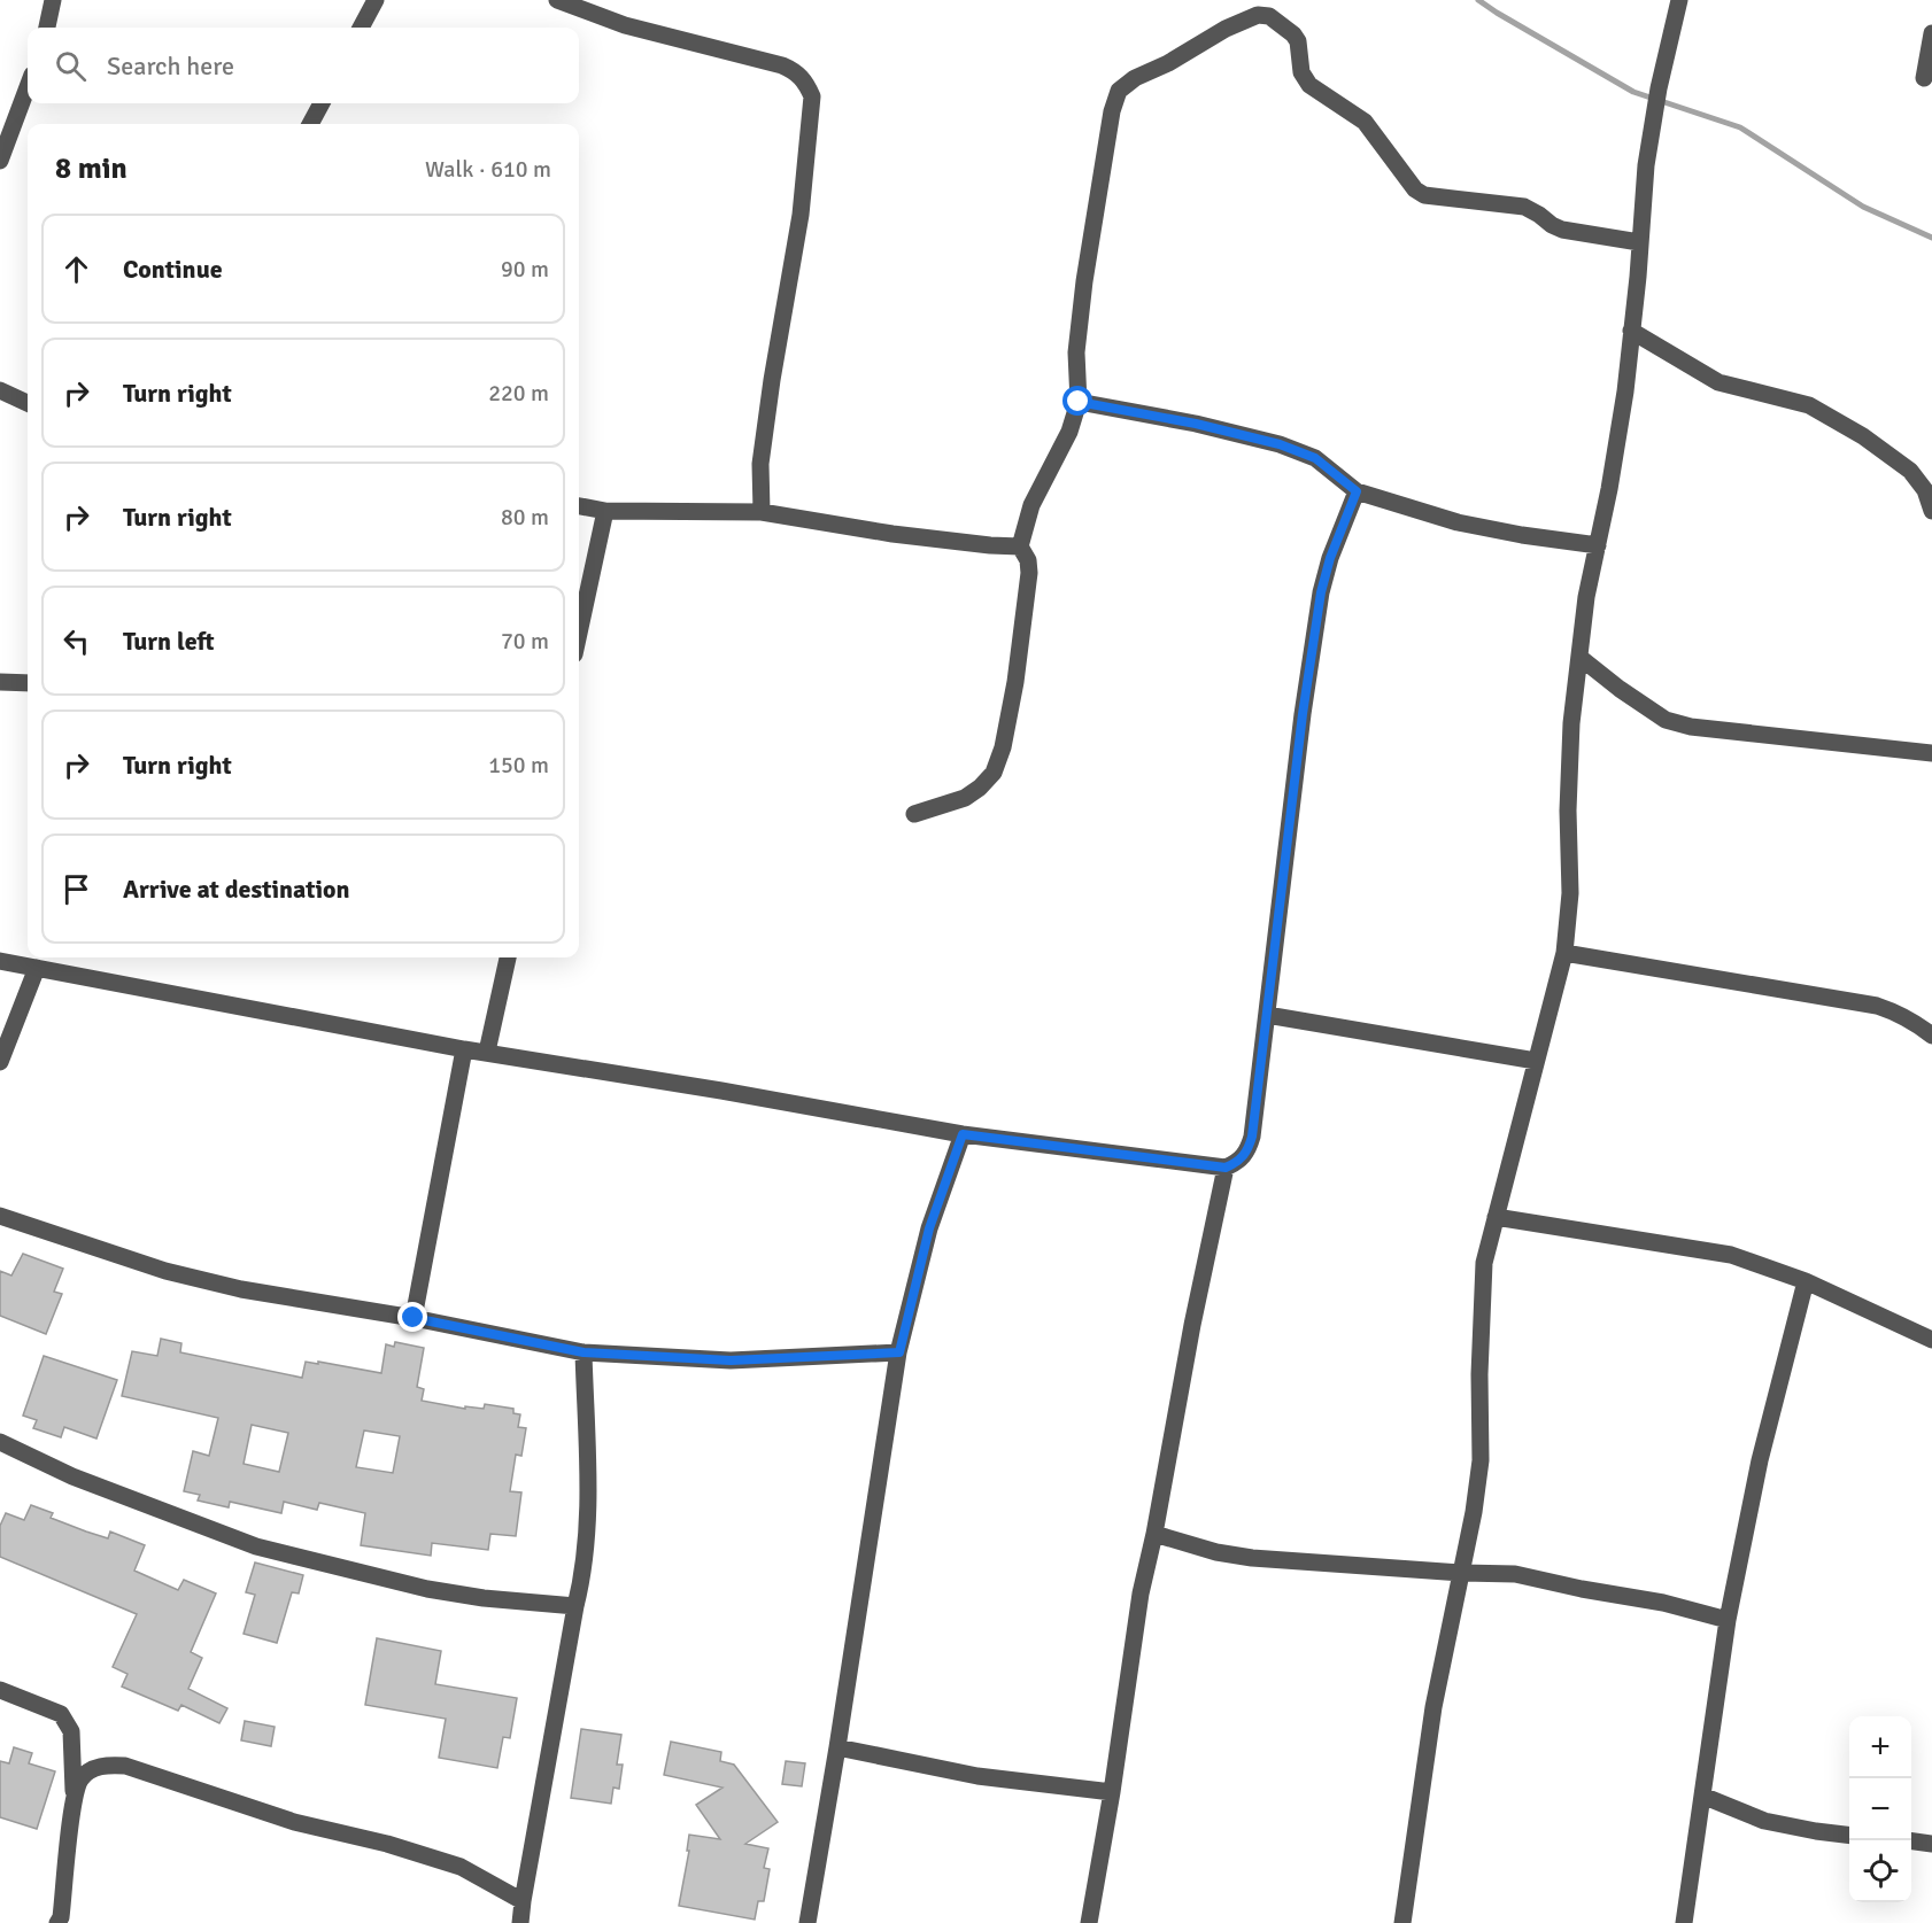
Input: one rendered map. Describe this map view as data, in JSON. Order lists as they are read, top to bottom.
{
  "page": {
    "search": "Search here",
    "heading": ["8 min", "Walk · 610 m"],
    "list": [
      ["Continue", "90 m"],
      ["Turn right", "220 m"],
      ["Turn right", "80 m"],
      ["Turn left", "70 m"],
      ["Turn right", "150 m"],
      "Arrive at destination"
    ],
    "map_buttons": ["+", "−"]
  }
}
